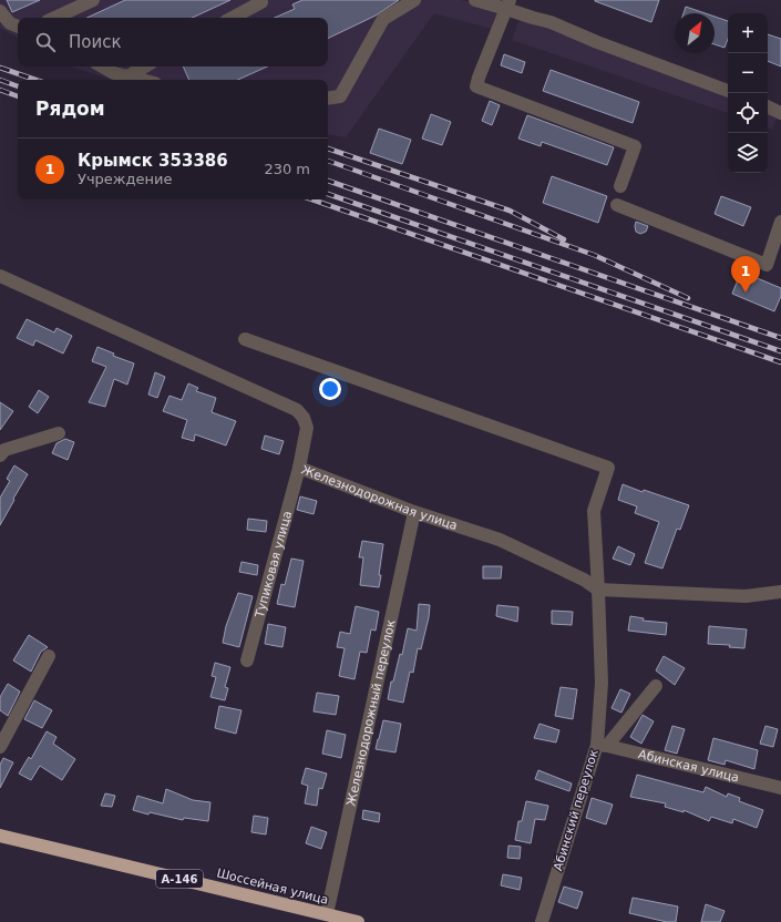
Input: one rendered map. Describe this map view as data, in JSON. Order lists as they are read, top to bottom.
{
  "streets": {
    "highway": ["А-146", "Шоссейная улица"],
    "street": [
      "Железнодорожная улица",
      "Тупиковая улица",
      "Железнодорожный переулок",
      "Абинская улица",
      "Абинский переулок"
    ]
  },
  "crossings": [
    ["Железнодорожная улица", "Тупиковая улица"],
    ["Железнодорожная улица", "Железнодорожный переулок"],
    ["Железнодорожная улица", "Абинский переулок"],
    ["Железнодорожный переулок", "Шоссейная улица"],
    ["Абинская улица", "Абинский переулок"]
  ],
  "north": "top right",
  "page": {
    "map_buttons": ["+", "−"],
    "search": "Поиск",
    "heading": "Рядом",
    "list": [
      {
        "mark": "1",
        "name": "Крымск 353386",
        "note": "Учреждение",
        "value": "230 m"
      }
    ],
    "pins": "1"
  }
}
